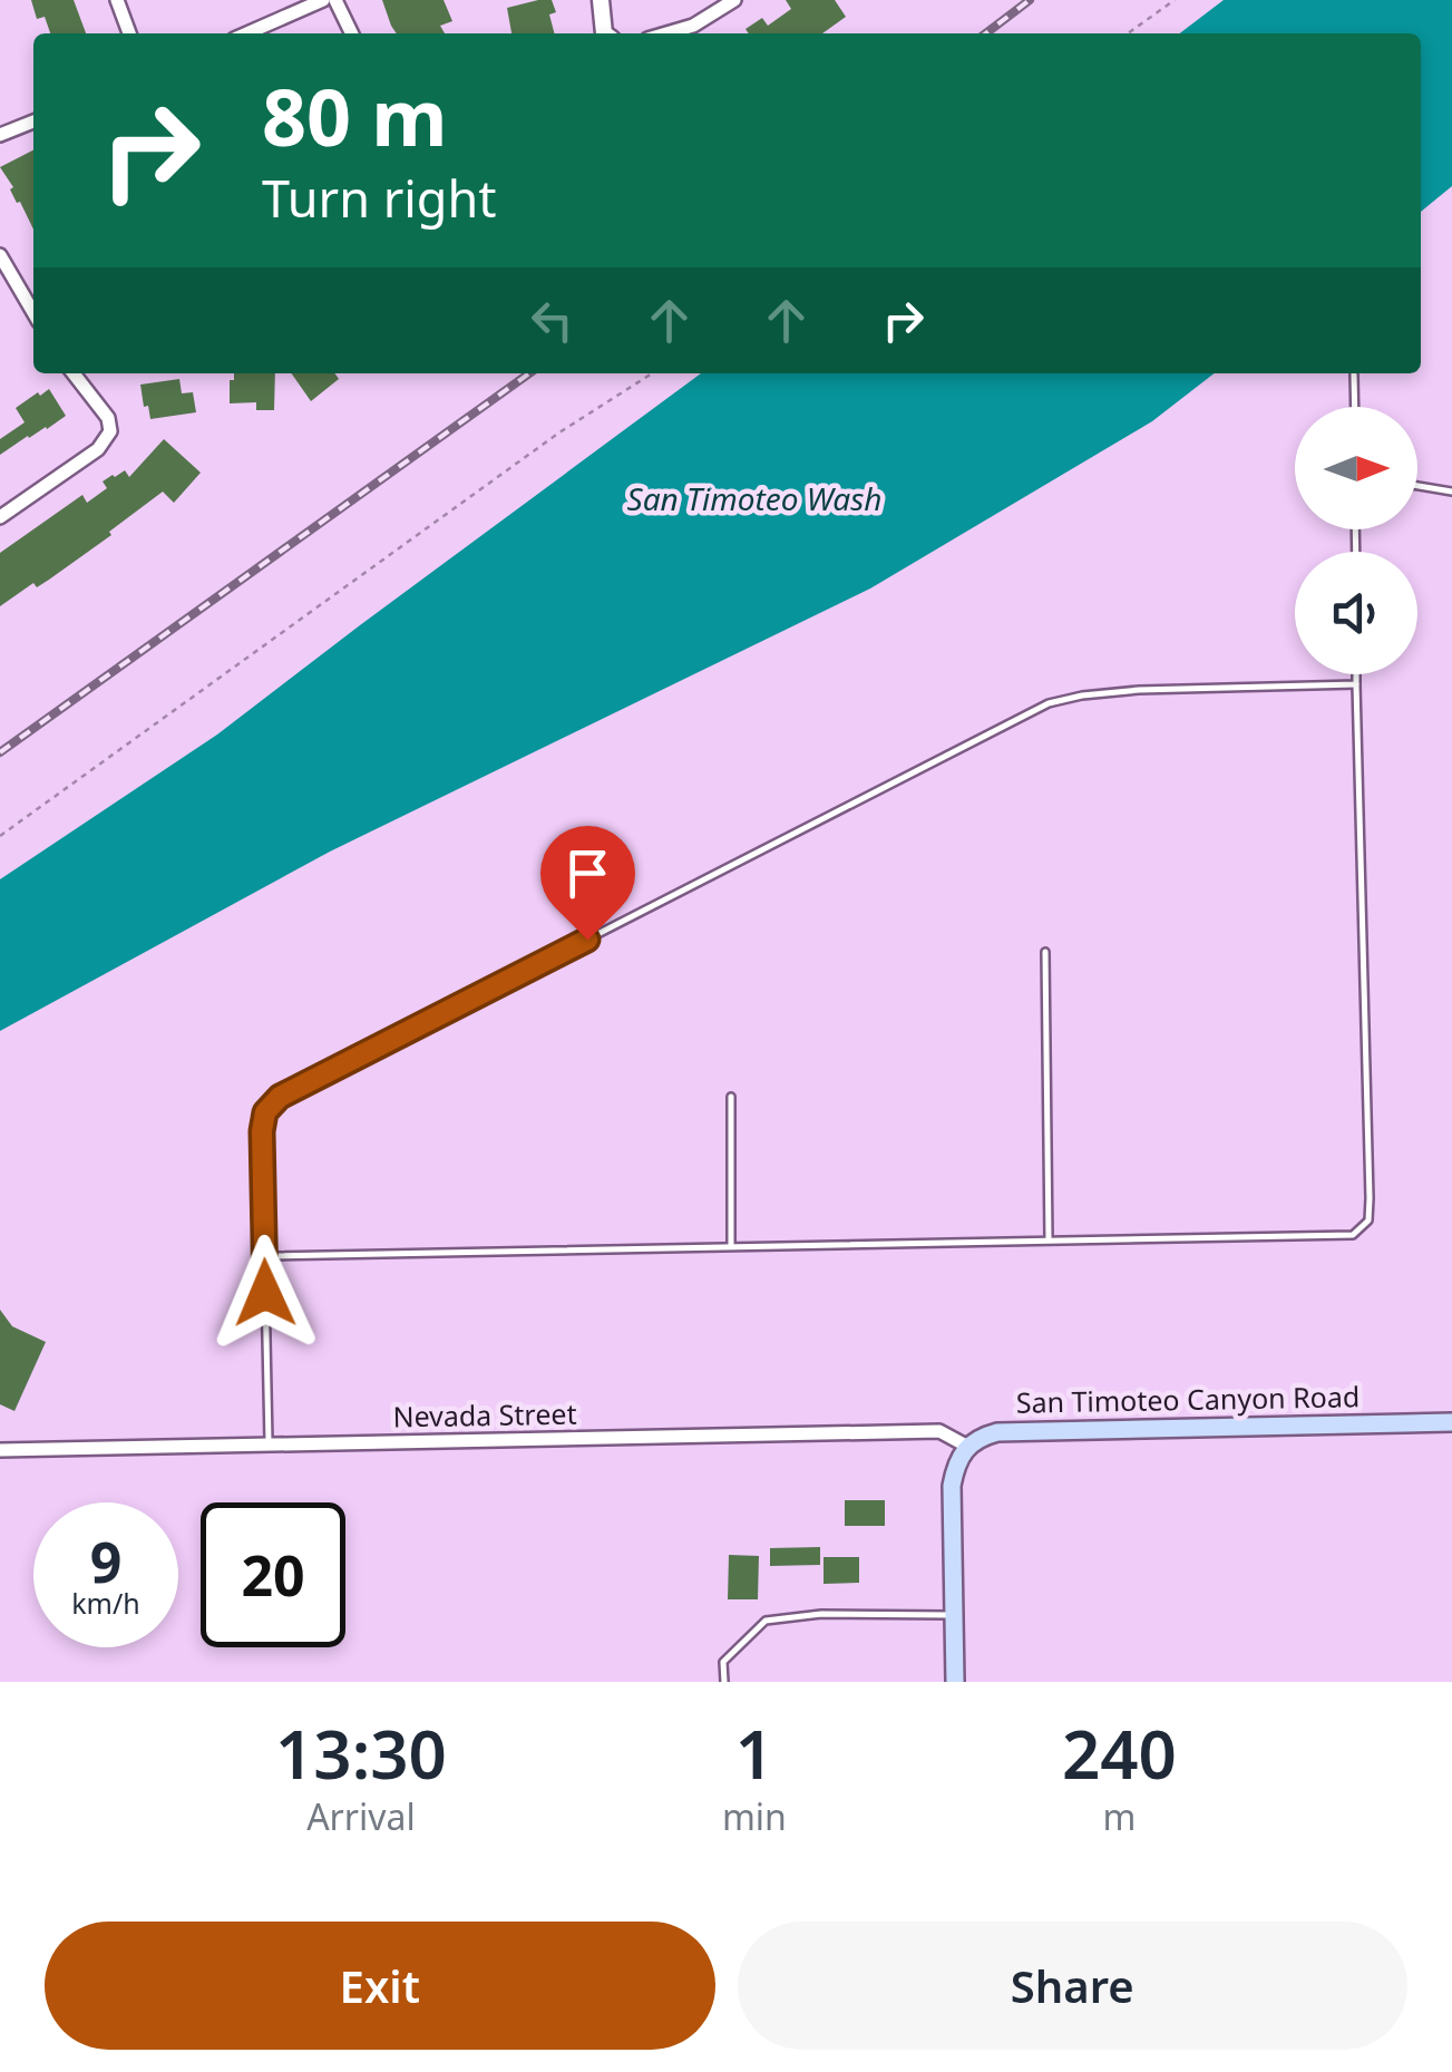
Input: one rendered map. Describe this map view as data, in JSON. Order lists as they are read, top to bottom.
{
  "streets": {
    "main road": ["San Timoteo Canyon Road"],
    "street": ["Nevada Street"]
  },
  "crossings": [
    ["San Timoteo Canyon Road", "Nevada Street"]
  ],
  "water": ["San Timoteo Wash"],
  "north": "right",
  "page": {
    "turn": ["80 m", "Turn right"],
    "speed": "9 km/h",
    "limit": "20",
    "eta": [
      "13:30",
      "Arrival",
      "1",
      "min",
      "240",
      "m"
    ],
    "buttons": ["Exit", "Share"]
  }
}
